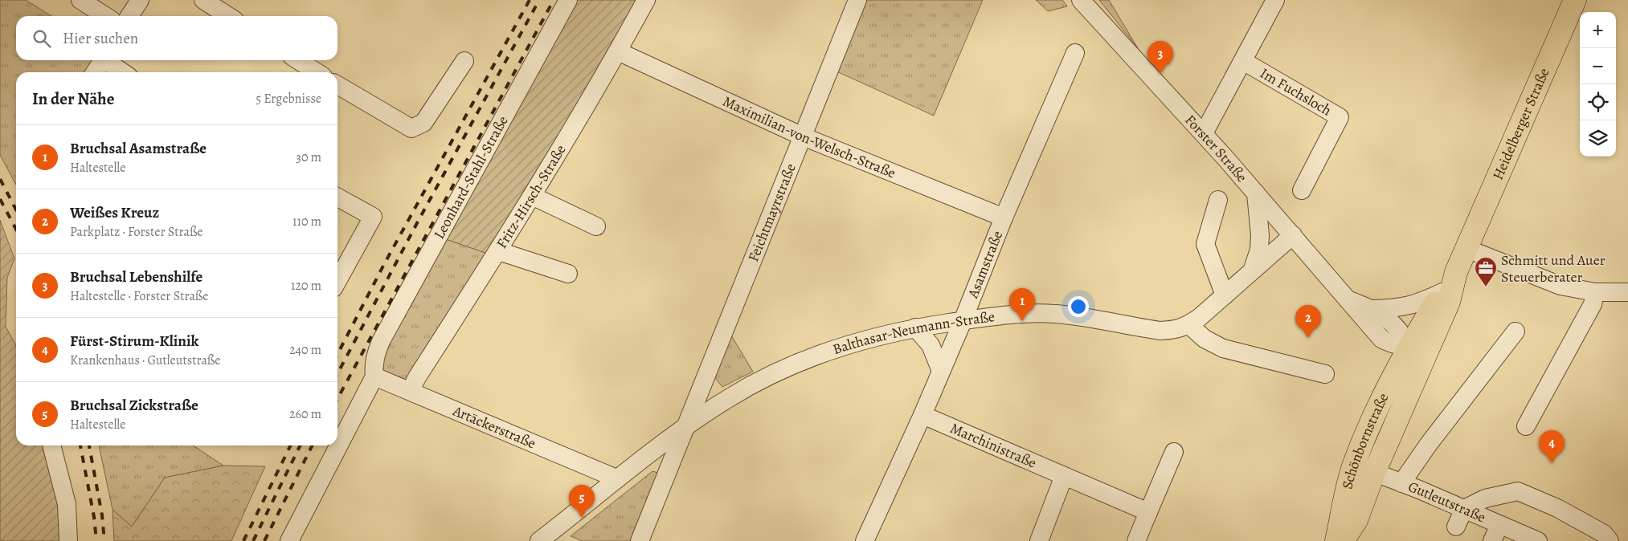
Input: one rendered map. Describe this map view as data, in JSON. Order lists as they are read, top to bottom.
{
  "streets": {
    "main road": ["Heidelberger Straße", "Schönbornstraße"],
    "street": [
      "Im Fuchsloch",
      "Maximilian-von-Welsch-Straße",
      "Forster Straße",
      "Leonhard-Stahl-Straße",
      "Fritz-Hirsch-Straße",
      "Feichtmayrstraße",
      "Asamstraße",
      "Balthasar-Neumann-Straße",
      "Artäckerstraße",
      "Marchinistraße",
      "Gutleutstraße"
    ]
  },
  "crossings": [
    ["Maximilian-von-Welsch-Straße", "Fritz-Hirsch-Straße"],
    ["Maximilian-von-Welsch-Straße", "Feichtmayrstraße"],
    ["Maximilian-von-Welsch-Straße", "Asamstraße"],
    ["Forster Straße", "Balthasar-Neumann-Straße"],
    ["Forster Straße", "Schönbornstraße"],
    ["Leonhard-Stahl-Straße", "Artäckerstraße"],
    ["Fritz-Hirsch-Straße", "Artäckerstraße"],
    ["Feichtmayrstraße", "Balthasar-Neumann-Straße"],
    ["Asamstraße", "Balthasar-Neumann-Straße"],
    ["Asamstraße", "Marchinistraße"],
    ["Balthasar-Neumann-Straße", "Artäckerstraße"],
    ["Schönbornstraße", "Gutleutstraße"]
  ],
  "places": {
    "office": ["Schmitt und Auer Steuerberater"]
  },
  "page": {
    "map_buttons": ["+", "−"],
    "search": "Hier suchen",
    "pins": [
      "3",
      "1",
      "2",
      "4",
      "5"
    ],
    "heading": ["In der Nähe", "5 Ergebnisse"],
    "list": [
      {
        "mark": "1",
        "name": "Bruchsal Asamstraße",
        "note": "Haltestelle",
        "value": "30 m"
      },
      {
        "mark": "2",
        "name": "Weißes Kreuz",
        "note": "Parkplatz · Forster Straße",
        "value": "110 m"
      },
      {
        "mark": "3",
        "name": "Bruchsal Lebenshilfe",
        "note": "Haltestelle · Forster Straße",
        "value": "120 m"
      },
      {
        "mark": "4",
        "name": "Fürst-Stirum-Klinik",
        "note": "Krankenhaus · Gutleutstraße",
        "value": "240 m"
      },
      {
        "mark": "5",
        "name": "Bruchsal Zickstraße",
        "note": "Haltestelle",
        "value": "260 m"
      }
    ]
  }
}
